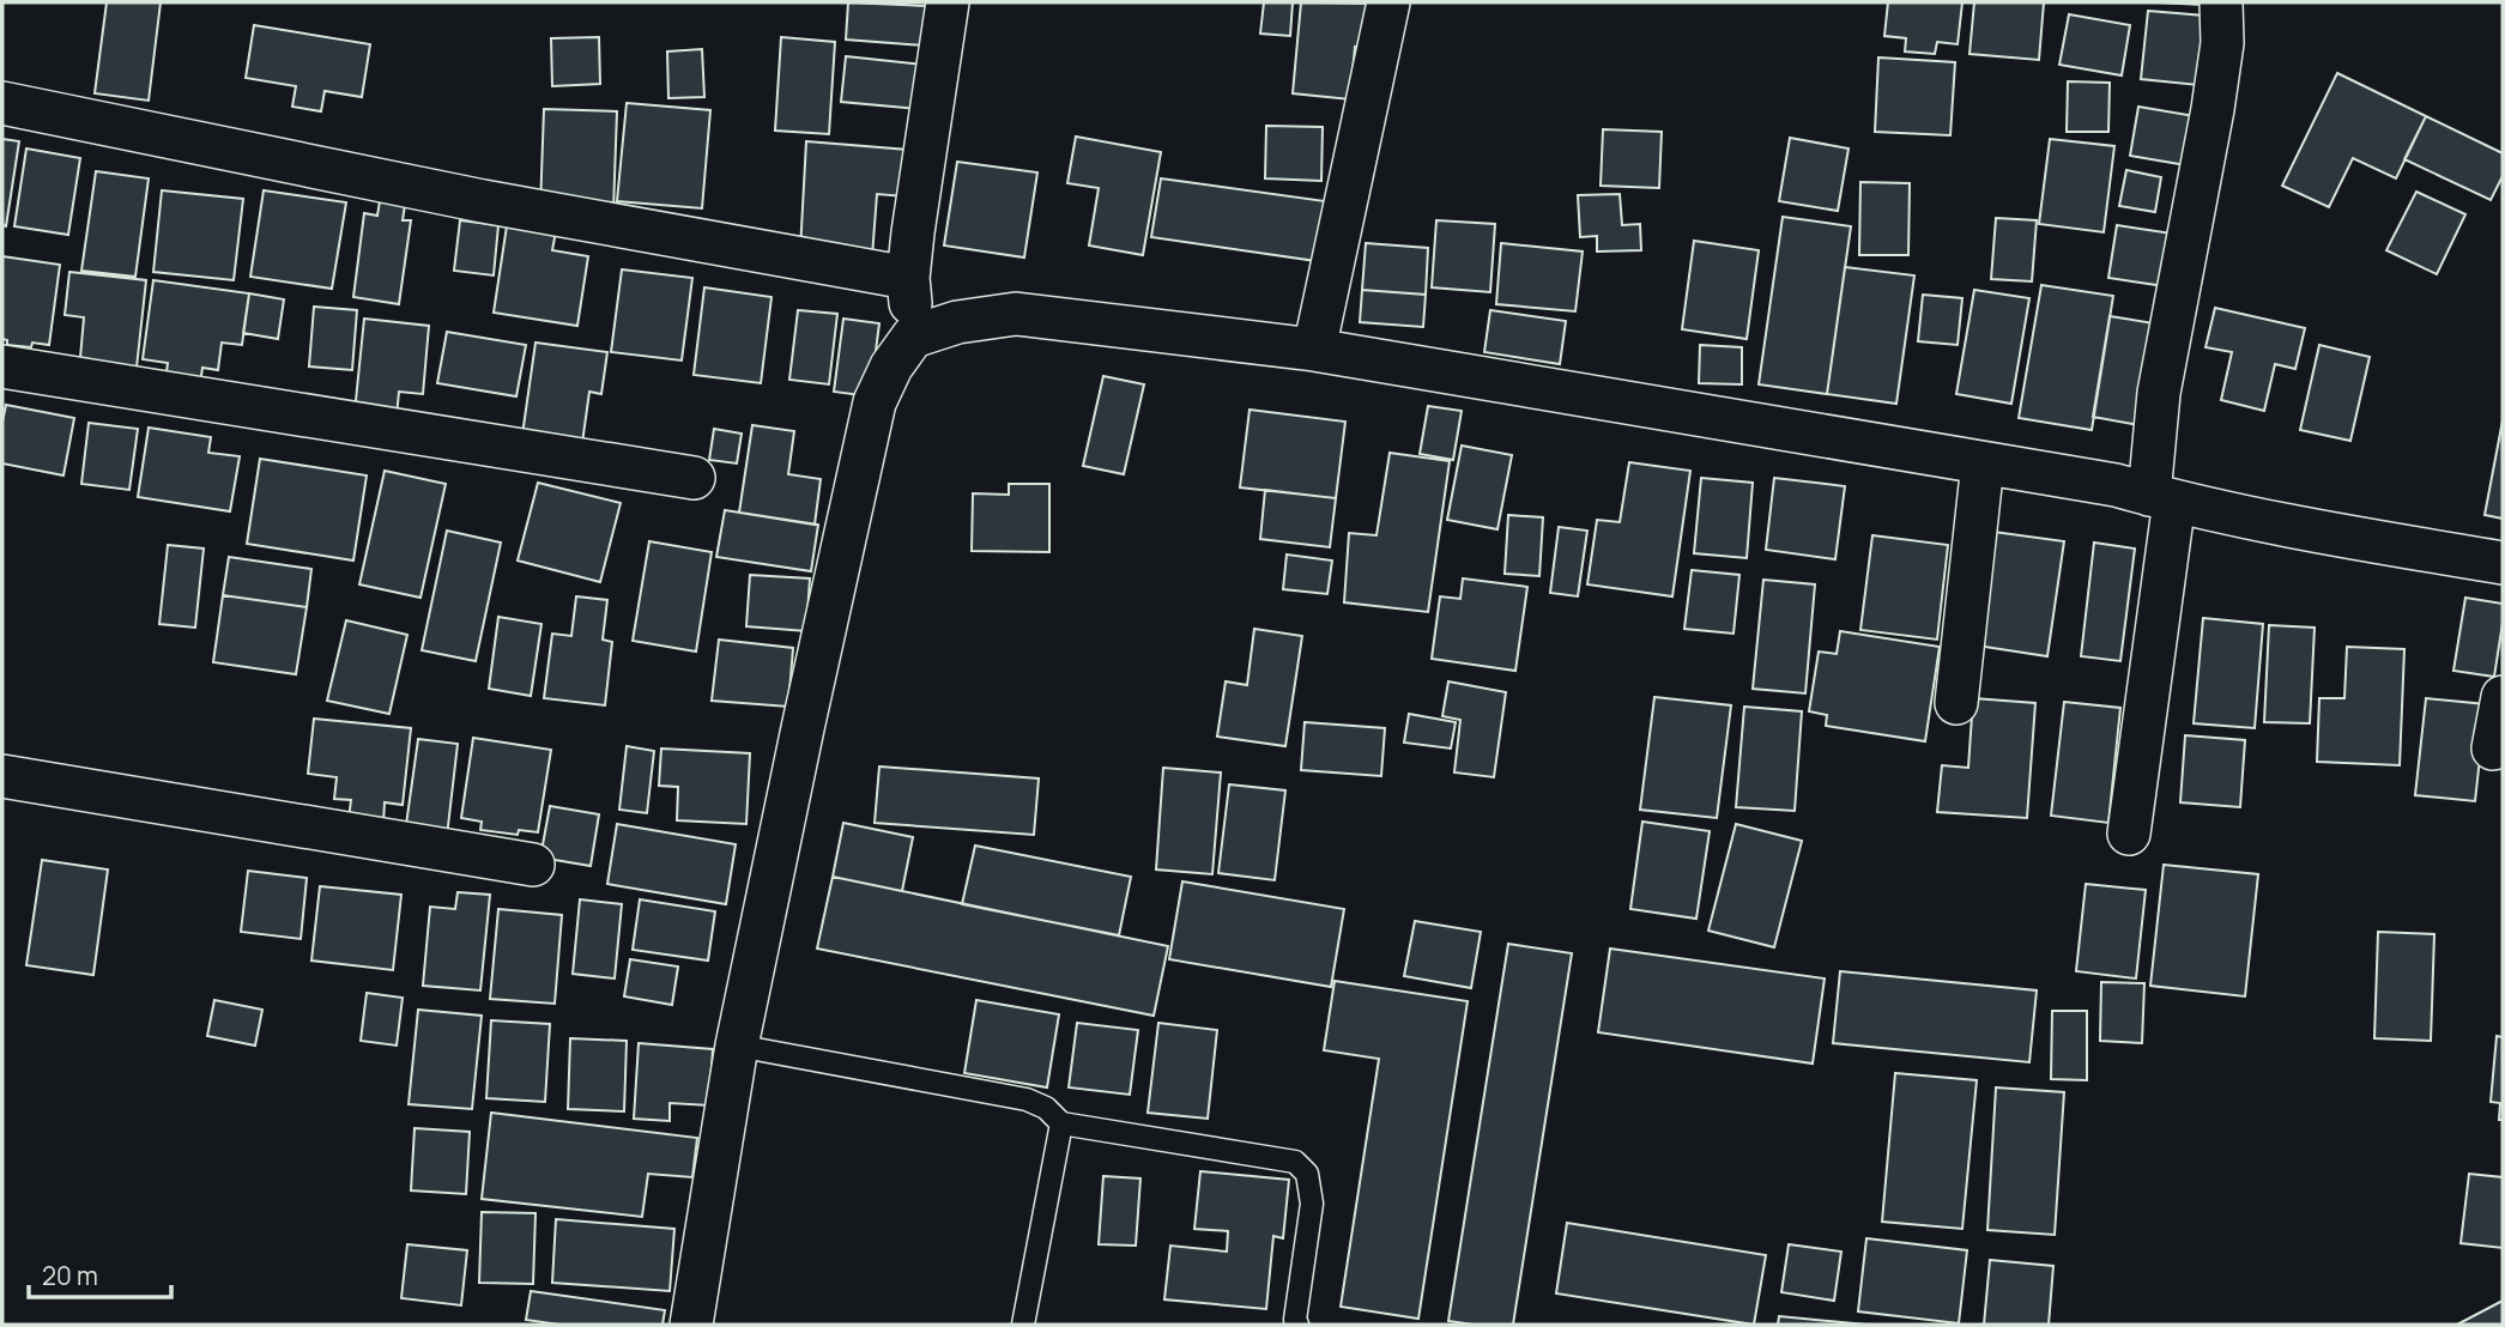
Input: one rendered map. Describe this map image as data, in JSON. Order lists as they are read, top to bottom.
{
  "scale_bar": "20 m"
}
